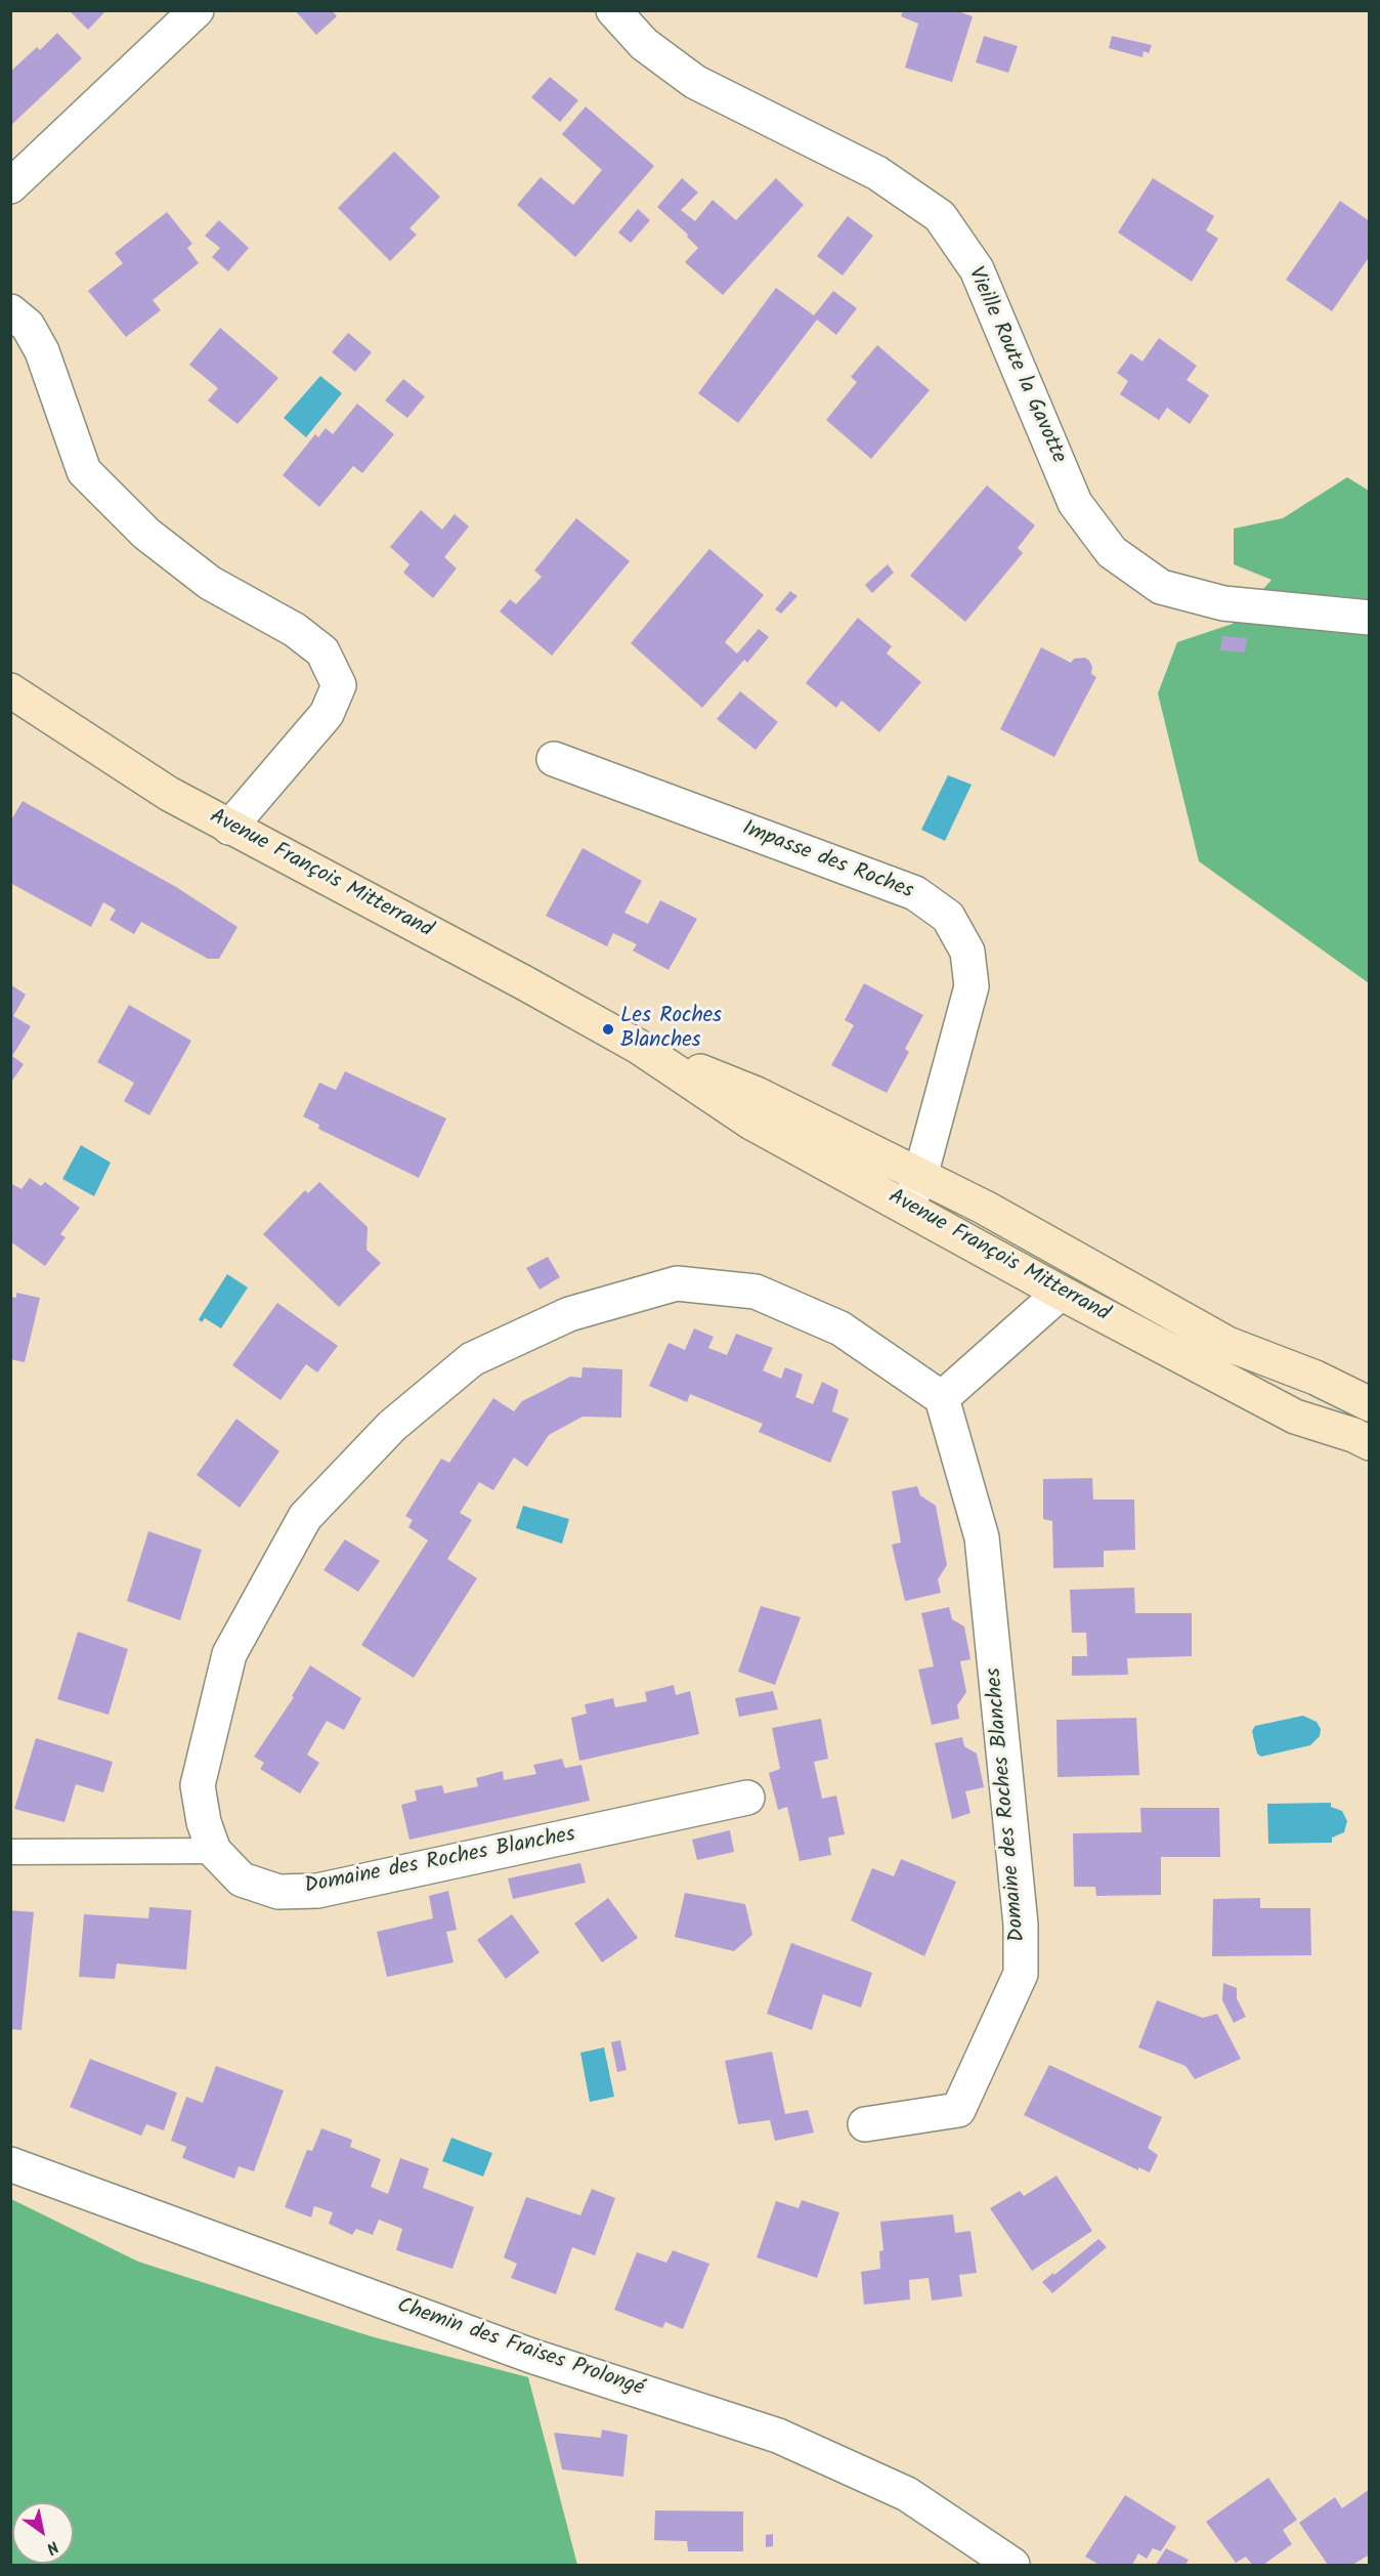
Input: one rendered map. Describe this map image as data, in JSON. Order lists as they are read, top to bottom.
{
  "streets": {
    "main road": ["Avenue François Mitterrand"],
    "street": [
      "Vieille Route la Gavotte",
      "Impasse des Roches",
      "Domaine des Roches Blanches",
      "Chemin des Fraises Prolongé"
    ]
  },
  "crossings": [
    ["Impasse des Roches", "Avenue François Mitterrand"]
  ],
  "places": ["Les Roches Blanches"],
  "north": "bottom right"
}
